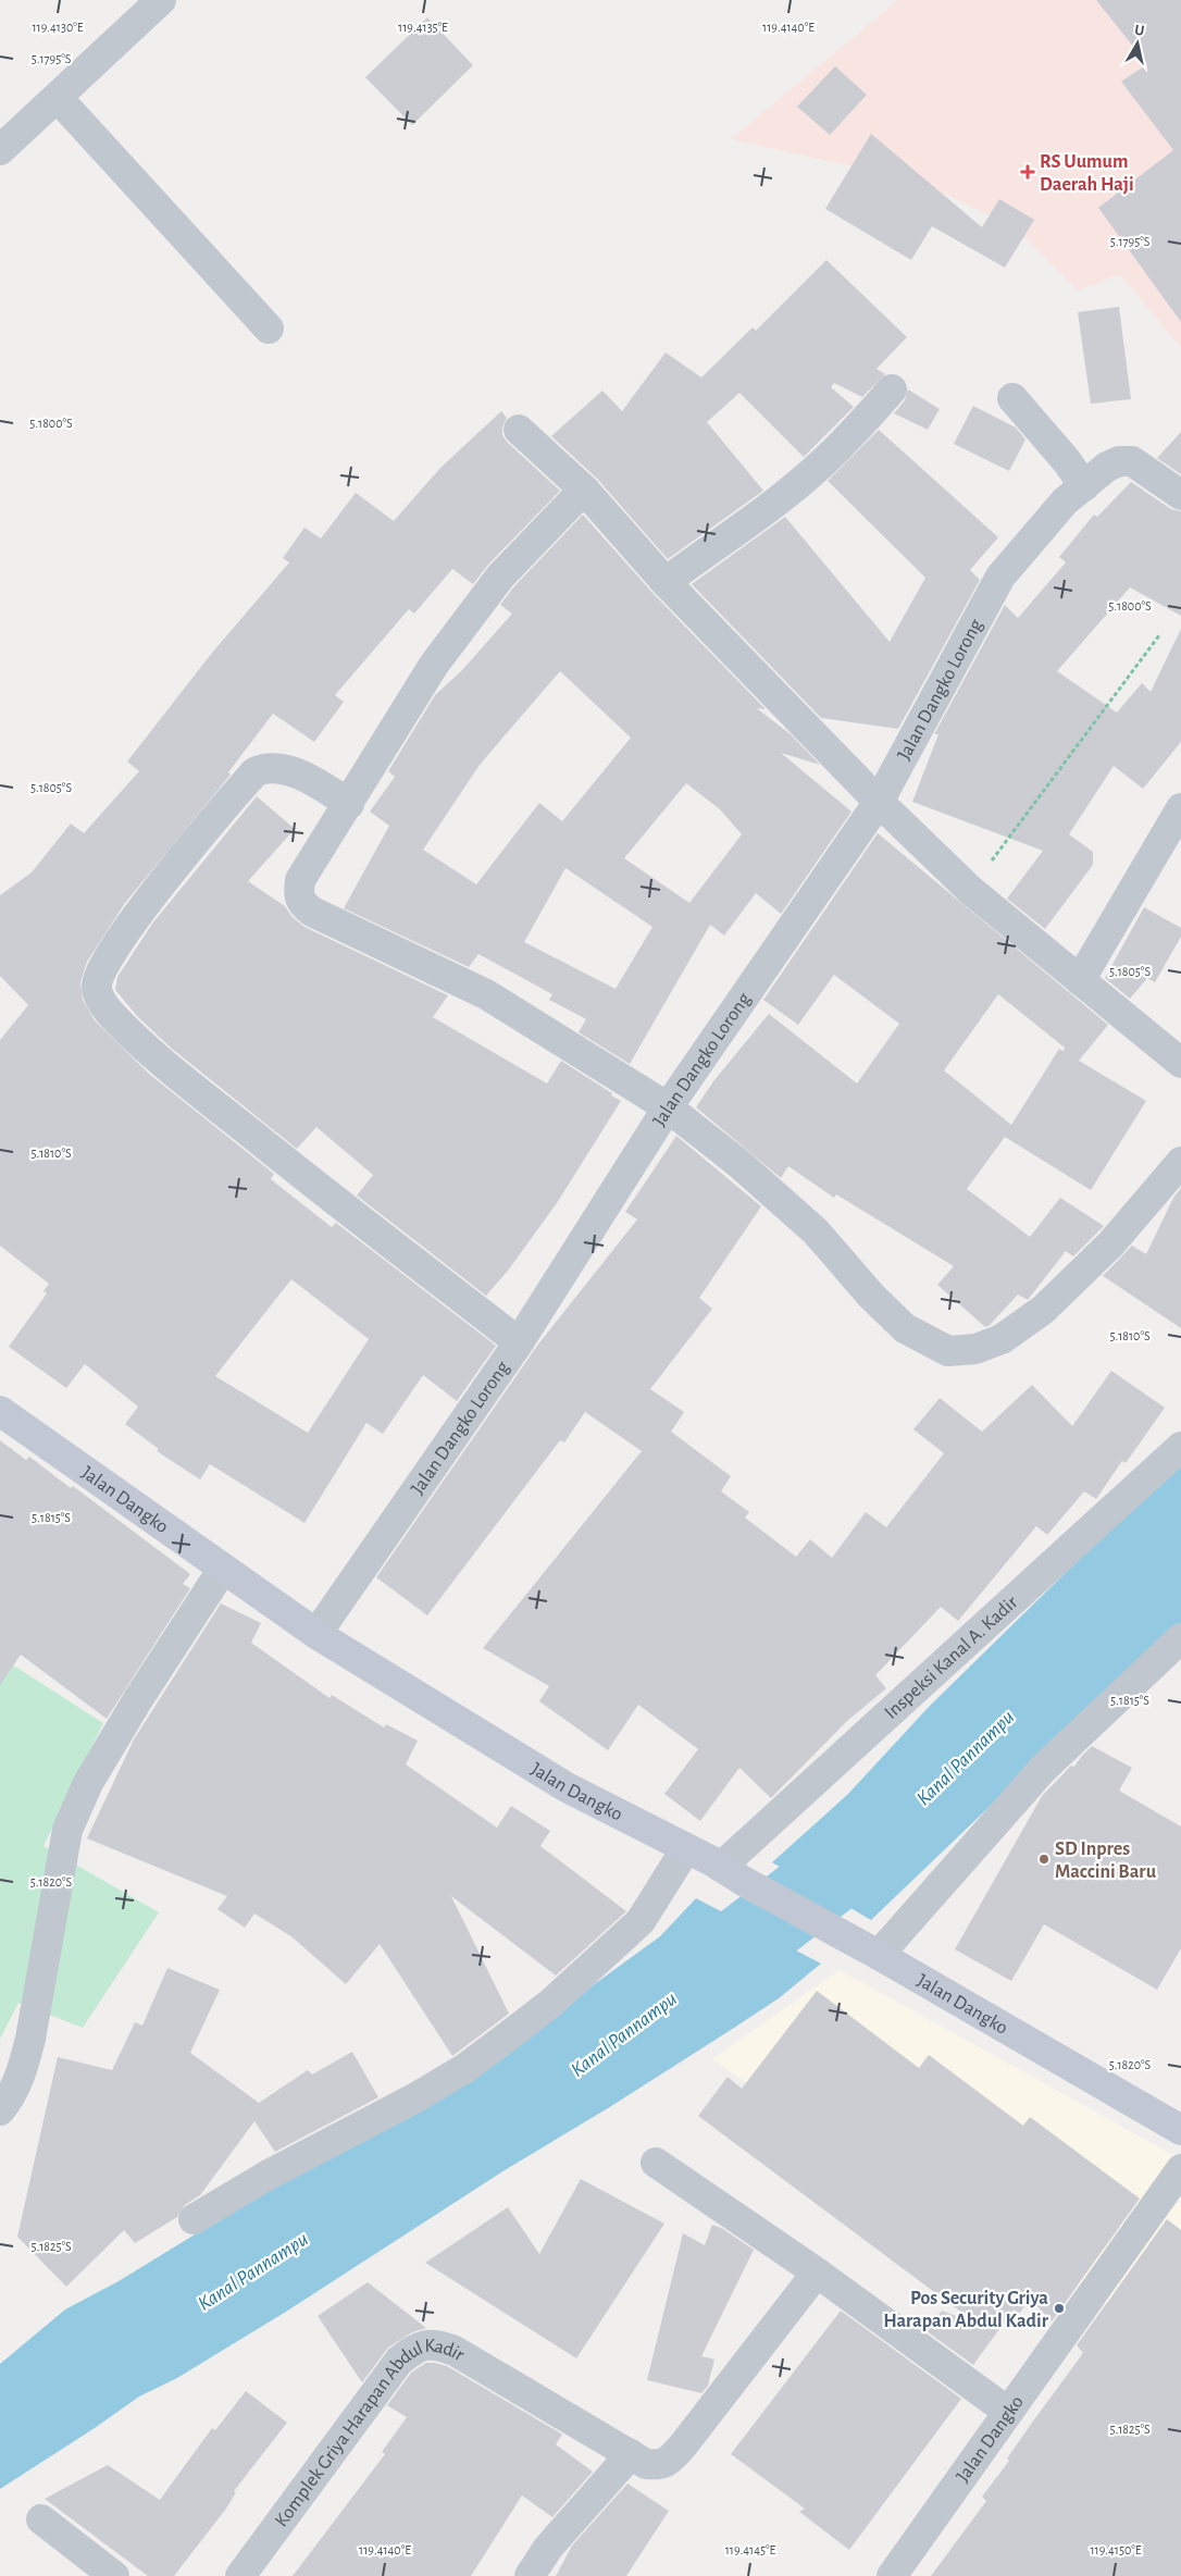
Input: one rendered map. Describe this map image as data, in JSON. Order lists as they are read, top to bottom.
{
  "streets": {
    "main road": ["Jalan Dangko"],
    "street": ["Jalan Dangko Lorong", "Inspeksi Kanal A. Kadir", "Komplek Griya Harapan Abdul Kadir"]
  },
  "crossings": [
    ["Jalan Dangko Lorong", "Jalan Dangko"],
    ["Jalan Dangko", "Inspeksi Kanal A. Kadir"]
  ],
  "water": ["Kanal Pannampu"],
  "places": {
    "health": ["RS Uumum Daerah Haji"],
    "other": ["SD Inpres Maccini Baru", "Pos Security Griya Harapan Abdul Kadir"]
  },
  "north": "top",
  "coordinates": [
    "119.4130°E",
    "119.4135°E",
    "119.4140°E",
    "5.1795°S",
    "5.1800°S",
    "5.1805°S",
    "5.1810°S",
    "5.1815°S",
    "5.1820°S",
    "5.1825°S",
    "119.4145°E",
    "119.4150°E"
  ]
}
